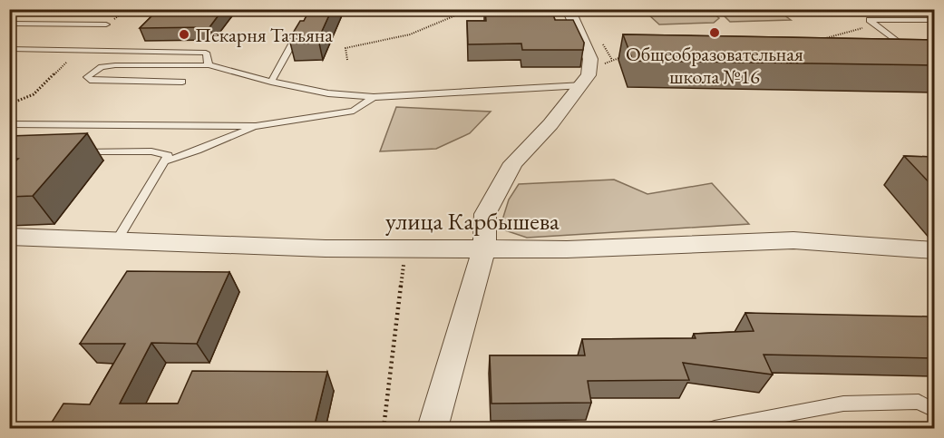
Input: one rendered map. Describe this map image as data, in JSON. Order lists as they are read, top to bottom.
{
  "streets": {
    "street": ["улица Карбышева"]
  },
  "places": ["Общеобразовательная школа №16", "Пекарня Татьяна"]
}
